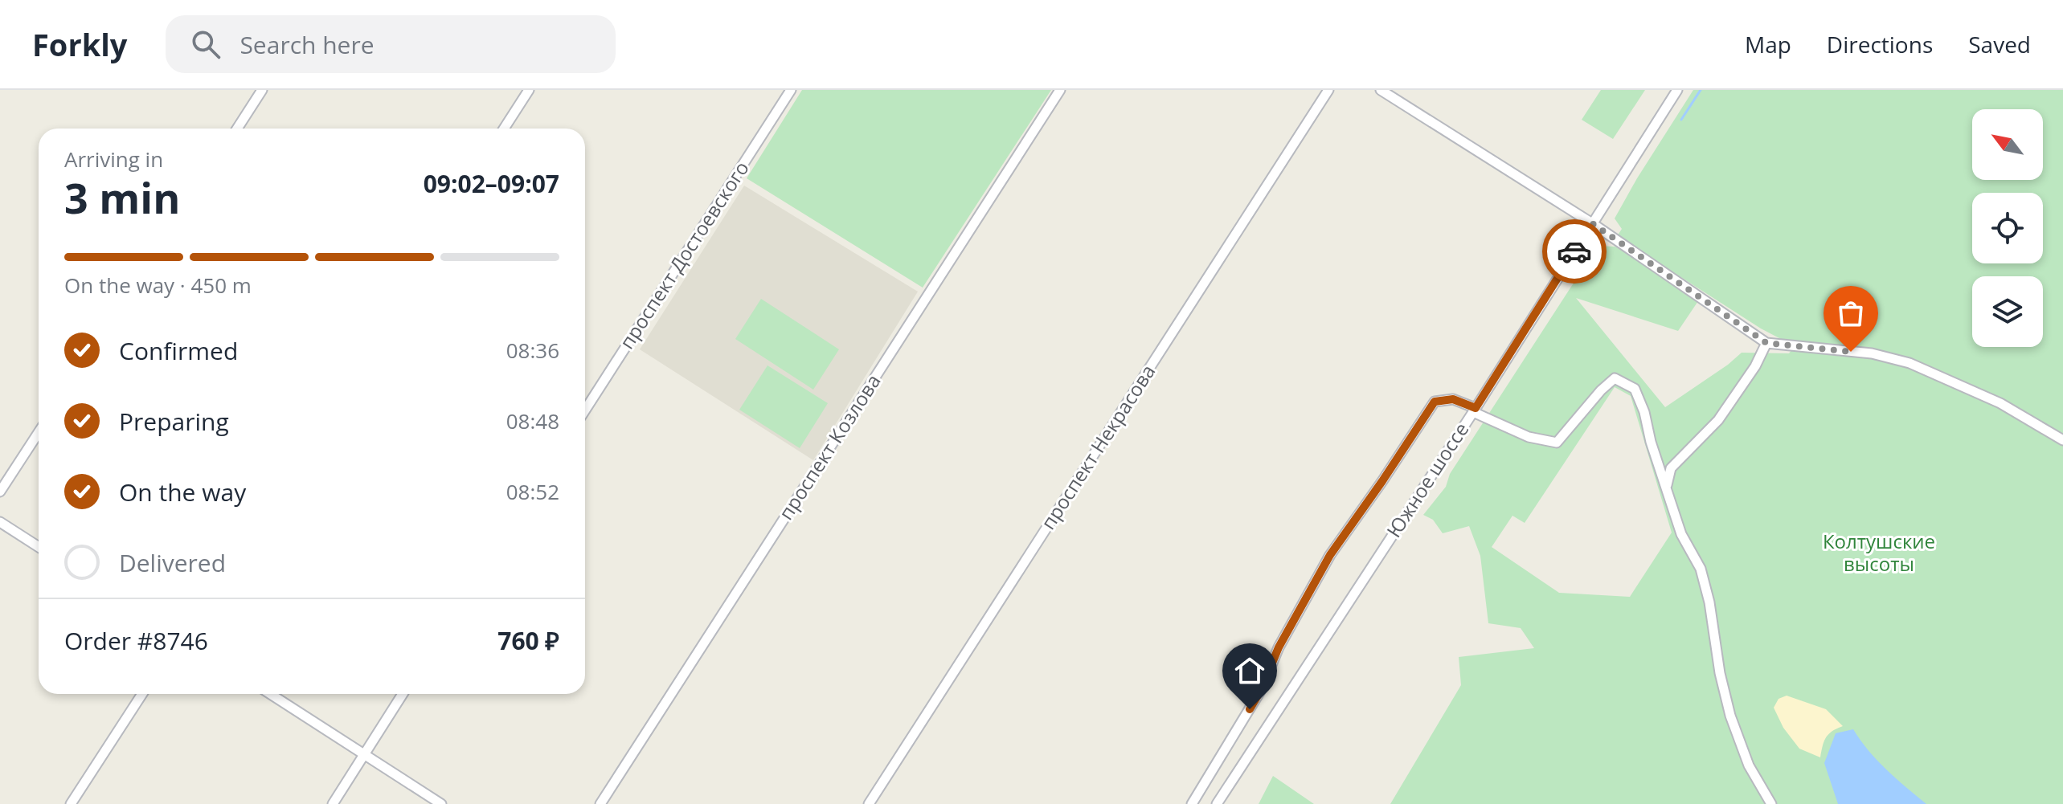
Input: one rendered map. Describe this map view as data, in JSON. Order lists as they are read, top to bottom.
{
  "streets": {
    "street": [
      "проспект Достоевского",
      "проспект Козлова",
      "проспект Некрасова",
      "Южное шоссе"
    ]
  },
  "parks": ["Колтушские высоты"],
  "north": "top left",
  "page": {
    "header": "Forkly",
    "search": "Search here",
    "nav": ["Map", "Directions", "Saved"],
    "heading": ["3 min", "Arriving in", "09:02–09:07"],
    "panel": ["Order #8746", "760 ₽"],
    "bar": "On the way · 450 m",
    "list": [
      ["Confirmed", "08:36"],
      ["Preparing", "08:48"],
      ["On the way", "08:52"],
      "Delivered"
    ]
  }
}
